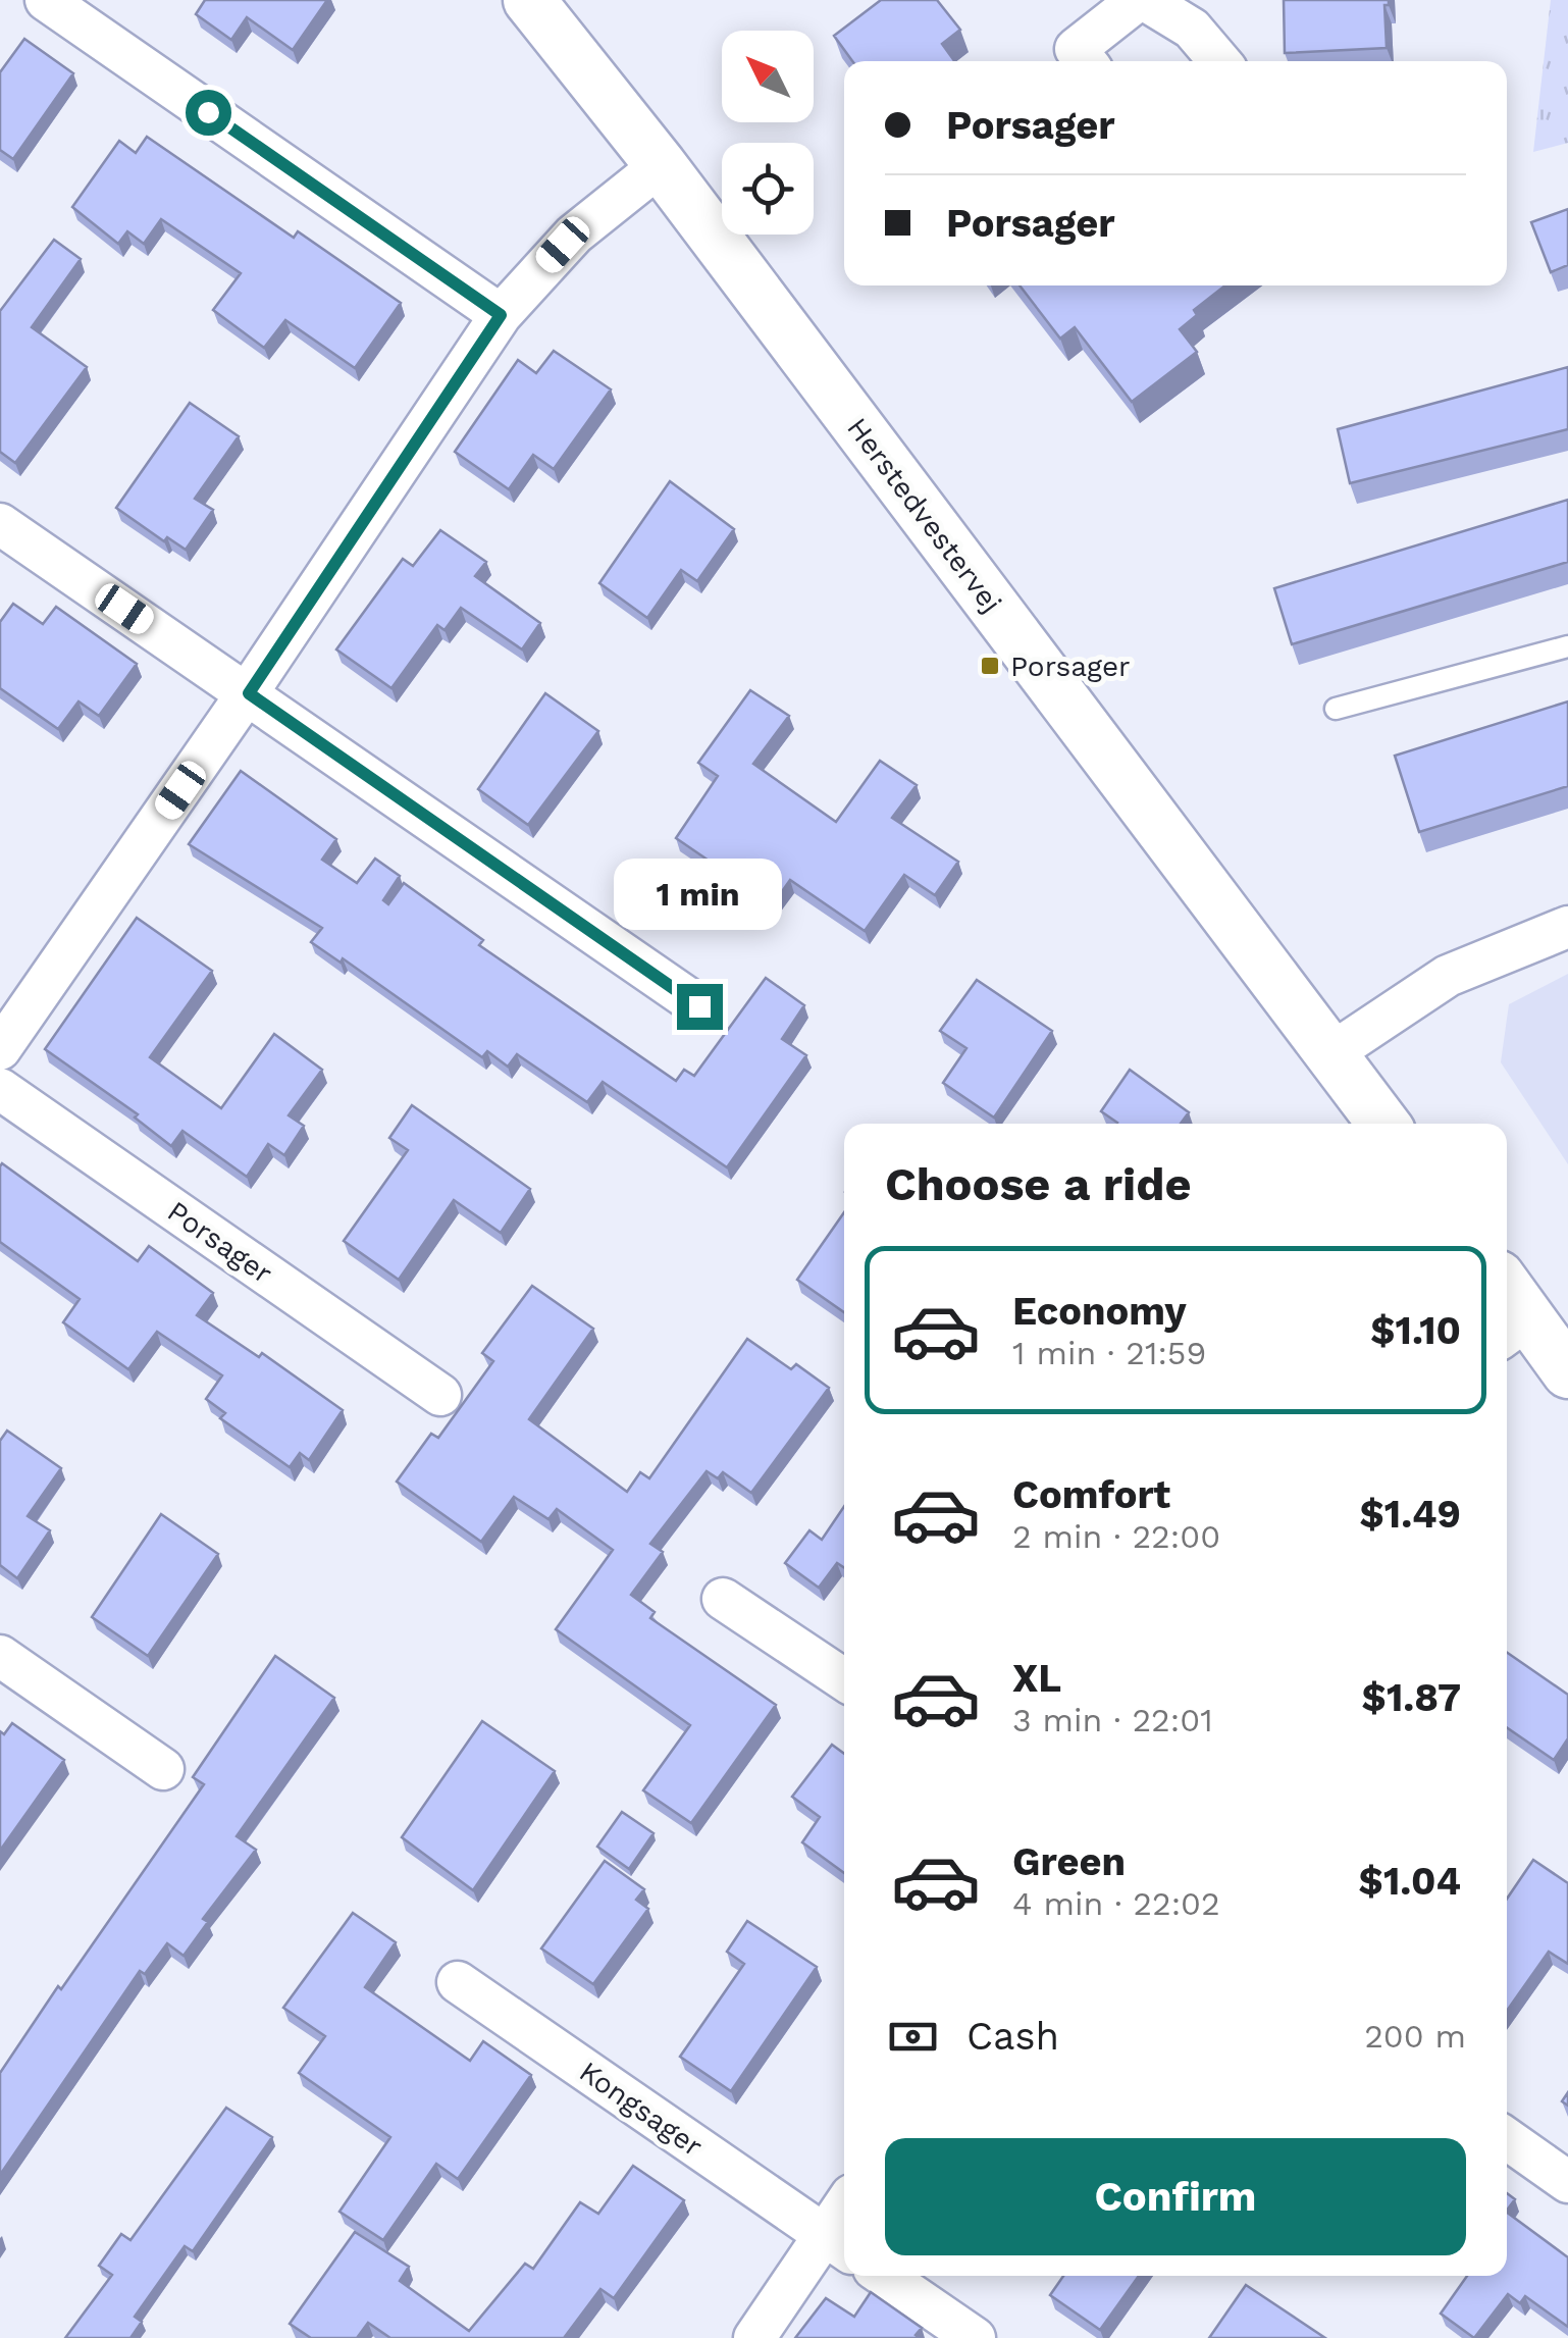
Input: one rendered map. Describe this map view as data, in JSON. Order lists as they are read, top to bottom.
{
  "streets": {
    "street": ["Herstedvestervej", "Porsager", "Kongsager"]
  },
  "places": {
    "transit": ["Porsager"]
  },
  "north": "top left",
  "page": {
    "banner": ["Porsager", "Porsager"],
    "bubble": "1 min",
    "heading": "Choose a ride",
    "list": [
      {
        "name": "Economy",
        "note": "1 min · 21:59",
        "value": "$1.10"
      },
      {
        "name": "Comfort",
        "note": "2 min · 22:00",
        "value": "$1.49"
      },
      {
        "name": "XL",
        "note": "3 min · 22:01",
        "value": "$1.87"
      },
      {
        "name": "Green",
        "note": "4 min · 22:02",
        "value": "$1.04"
      }
    ],
    "pay": ["Cash", "200 m"],
    "buttons": "Confirm"
  }
}
